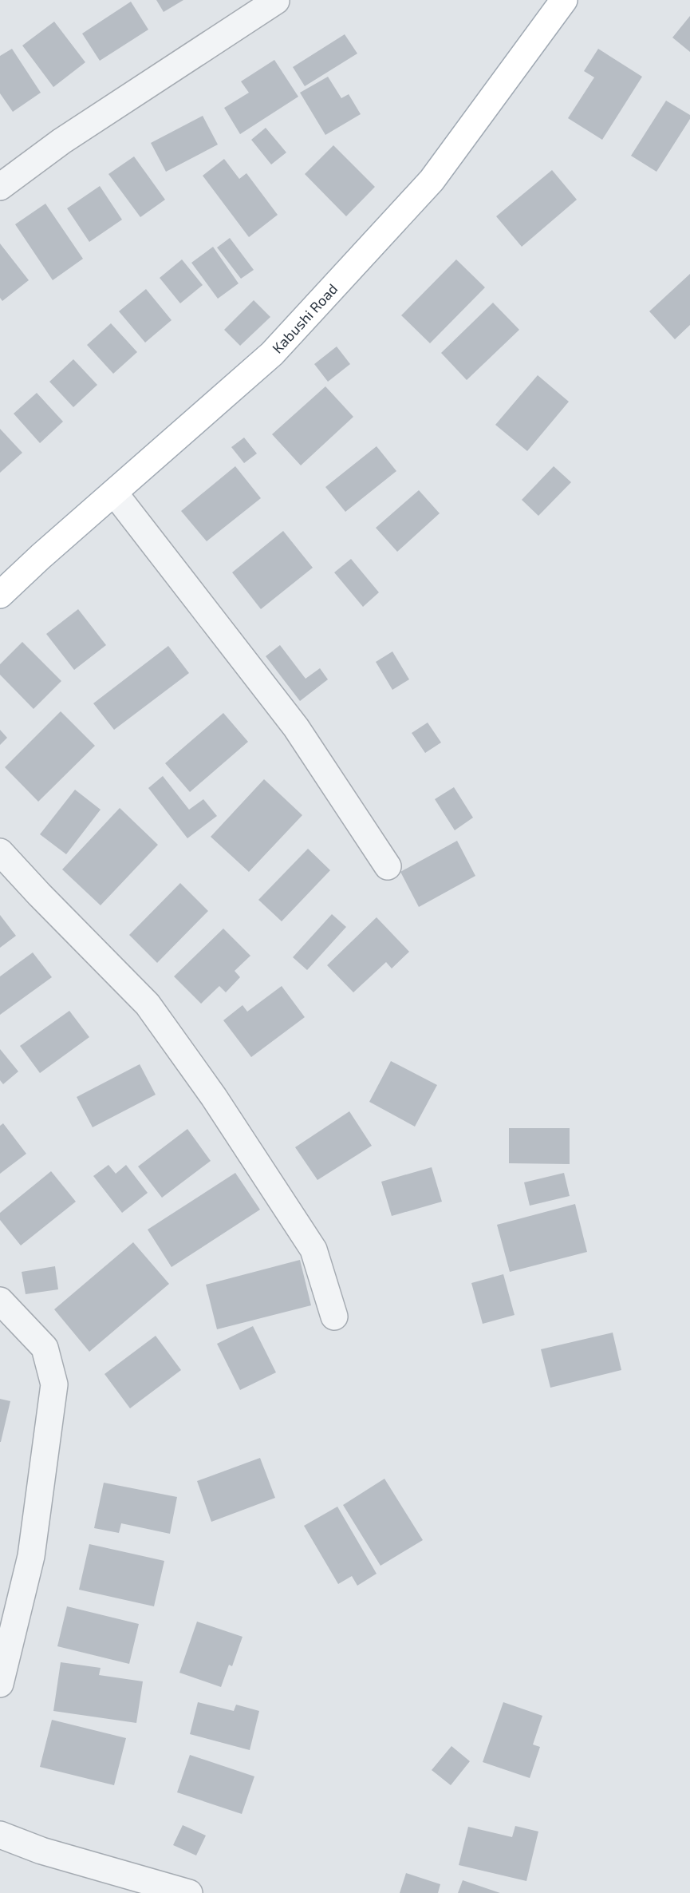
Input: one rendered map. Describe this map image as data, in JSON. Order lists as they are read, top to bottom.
{
  "streets": {
    "main road": ["Kabushi Road"]
  }
}
